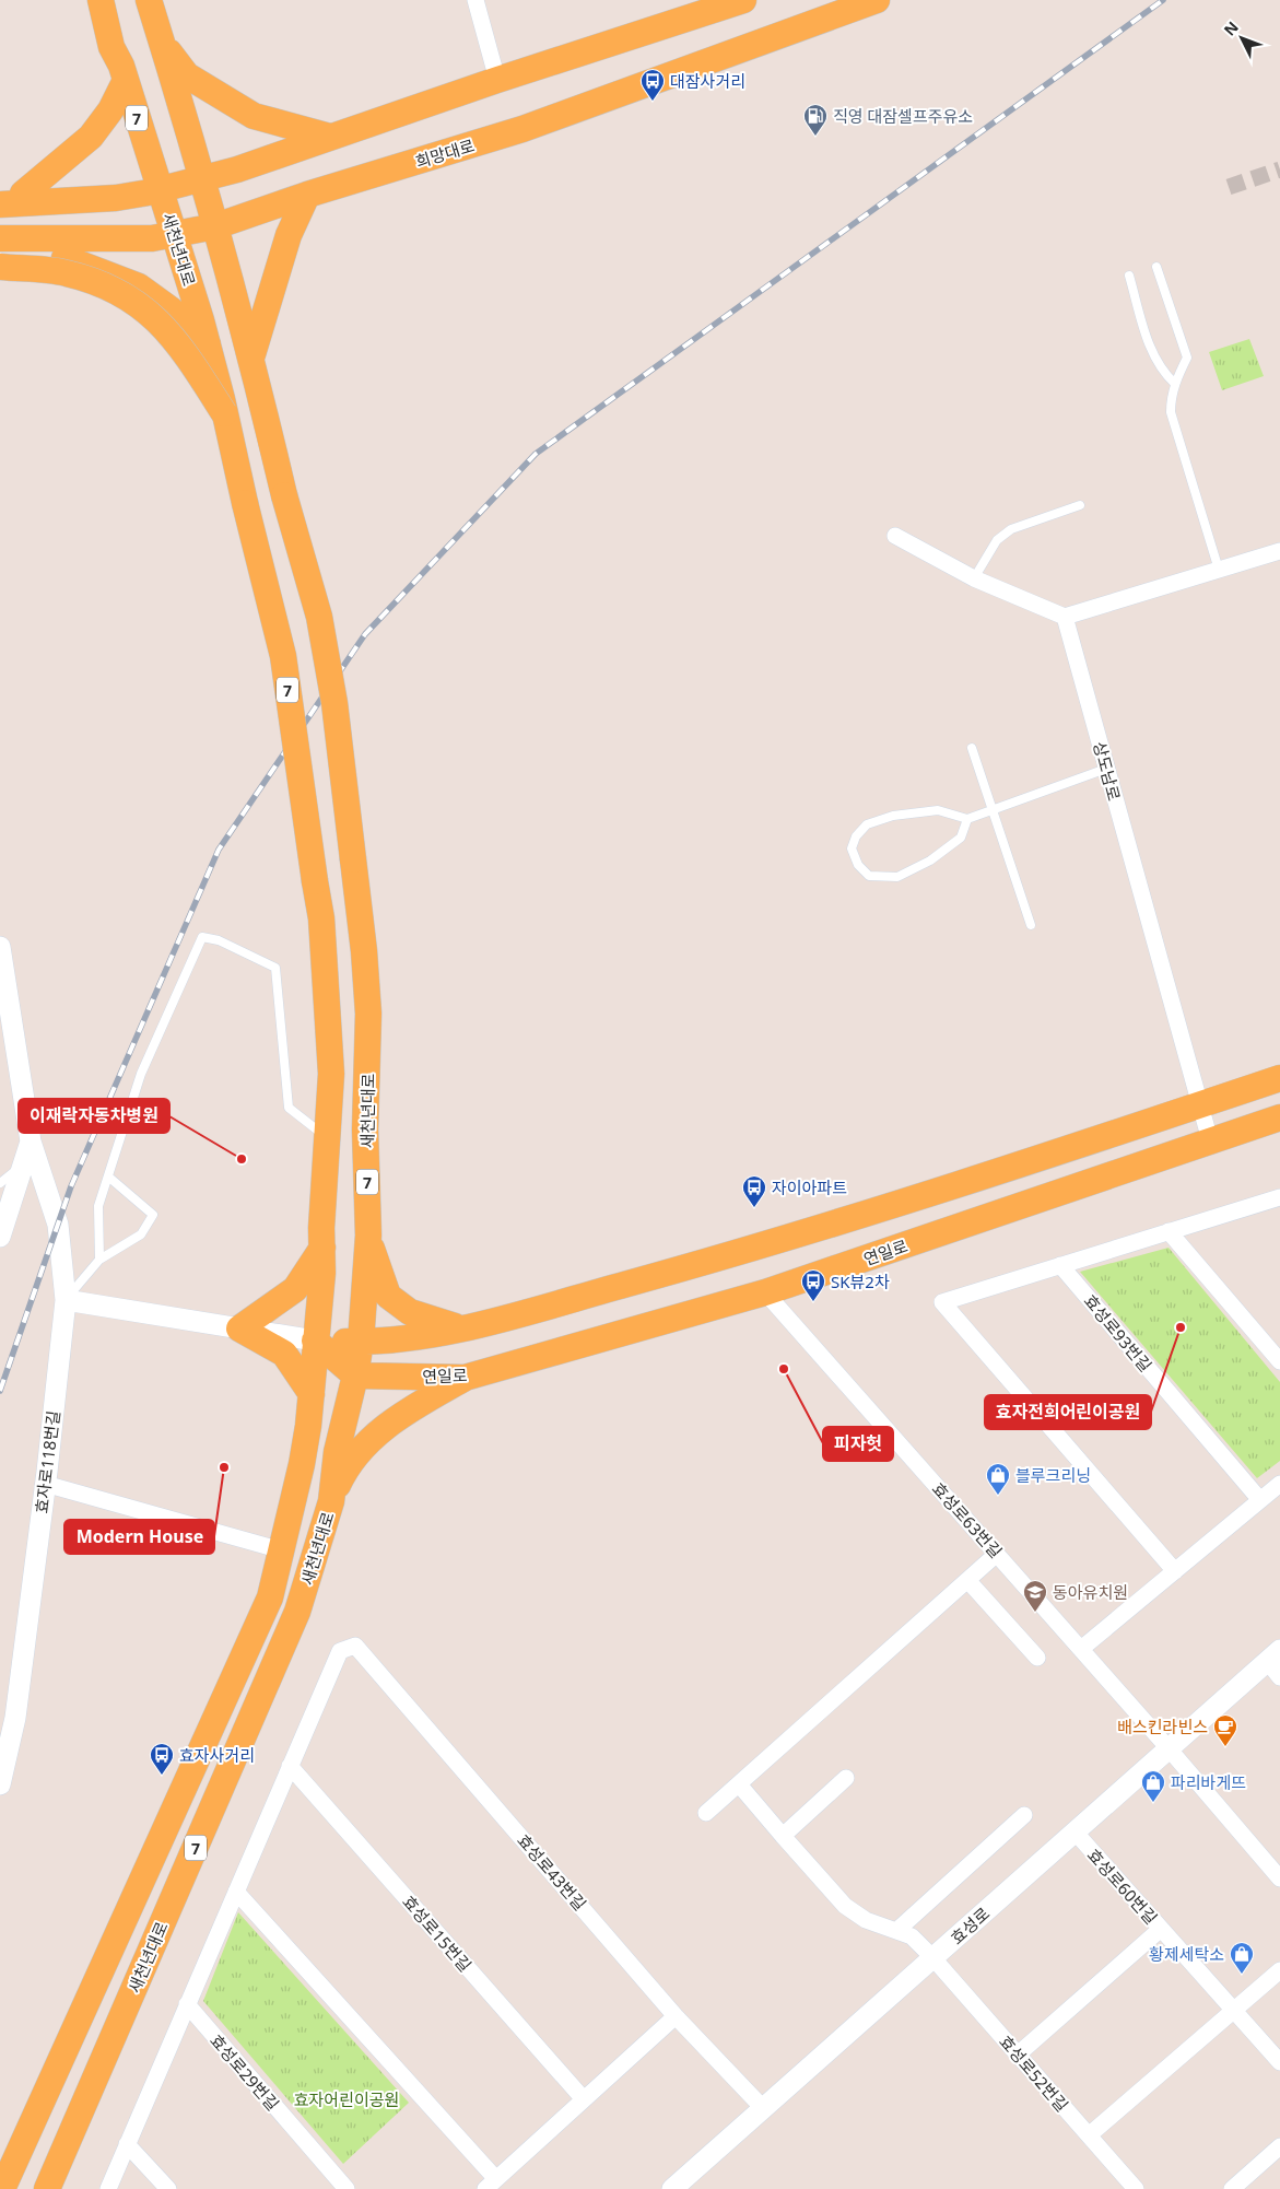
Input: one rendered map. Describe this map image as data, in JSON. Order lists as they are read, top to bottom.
{
  "streets": {
    "main road": [
      "7",
      "희망대로",
      "새천년대로",
      "연일로"
    ],
    "street": [
      "상도남로",
      "효성로93번길",
      "효자로118번길",
      "효성로63번길",
      "효성로43번길",
      "효성로60번길",
      "효성로",
      "효성로15번길",
      "효성로29번길",
      "효성로52번길"
    ]
  },
  "crossings": [
    ["7", "희망대로"],
    ["7", "새천년대로"],
    ["희망대로", "새천년대로"],
    ["새천년대로", "연일로"],
    ["상도남로", "연일로"],
    ["연일로", "효성로63번길"],
    ["효성로63번길", "효성로"],
    ["효성로43번길", "효성로"],
    ["효성로43번길", "효성로15번길"],
    ["효성로60번길", "효성로"],
    ["효성로", "효성로52번길"]
  ],
  "parks": ["효자어린이공원"],
  "places": {
    "bus stop": [
      "대잠사거리",
      "자이아파트",
      "SK뷰2차",
      "효자사거리"
    ],
    "fuel station": ["직영 대잠셀프주유소"],
    "other": [
      "이재락자동차병원",
      "효자전희어린이공원",
      "피자헛",
      "Modern House"
    ],
    "shop": ["블루크리닝", "파리바게뜨", "황제세탁소"],
    "school or university": ["동아유치원"],
    "cafe": ["배스킨라빈스"]
  },
  "north": "top left"
}
